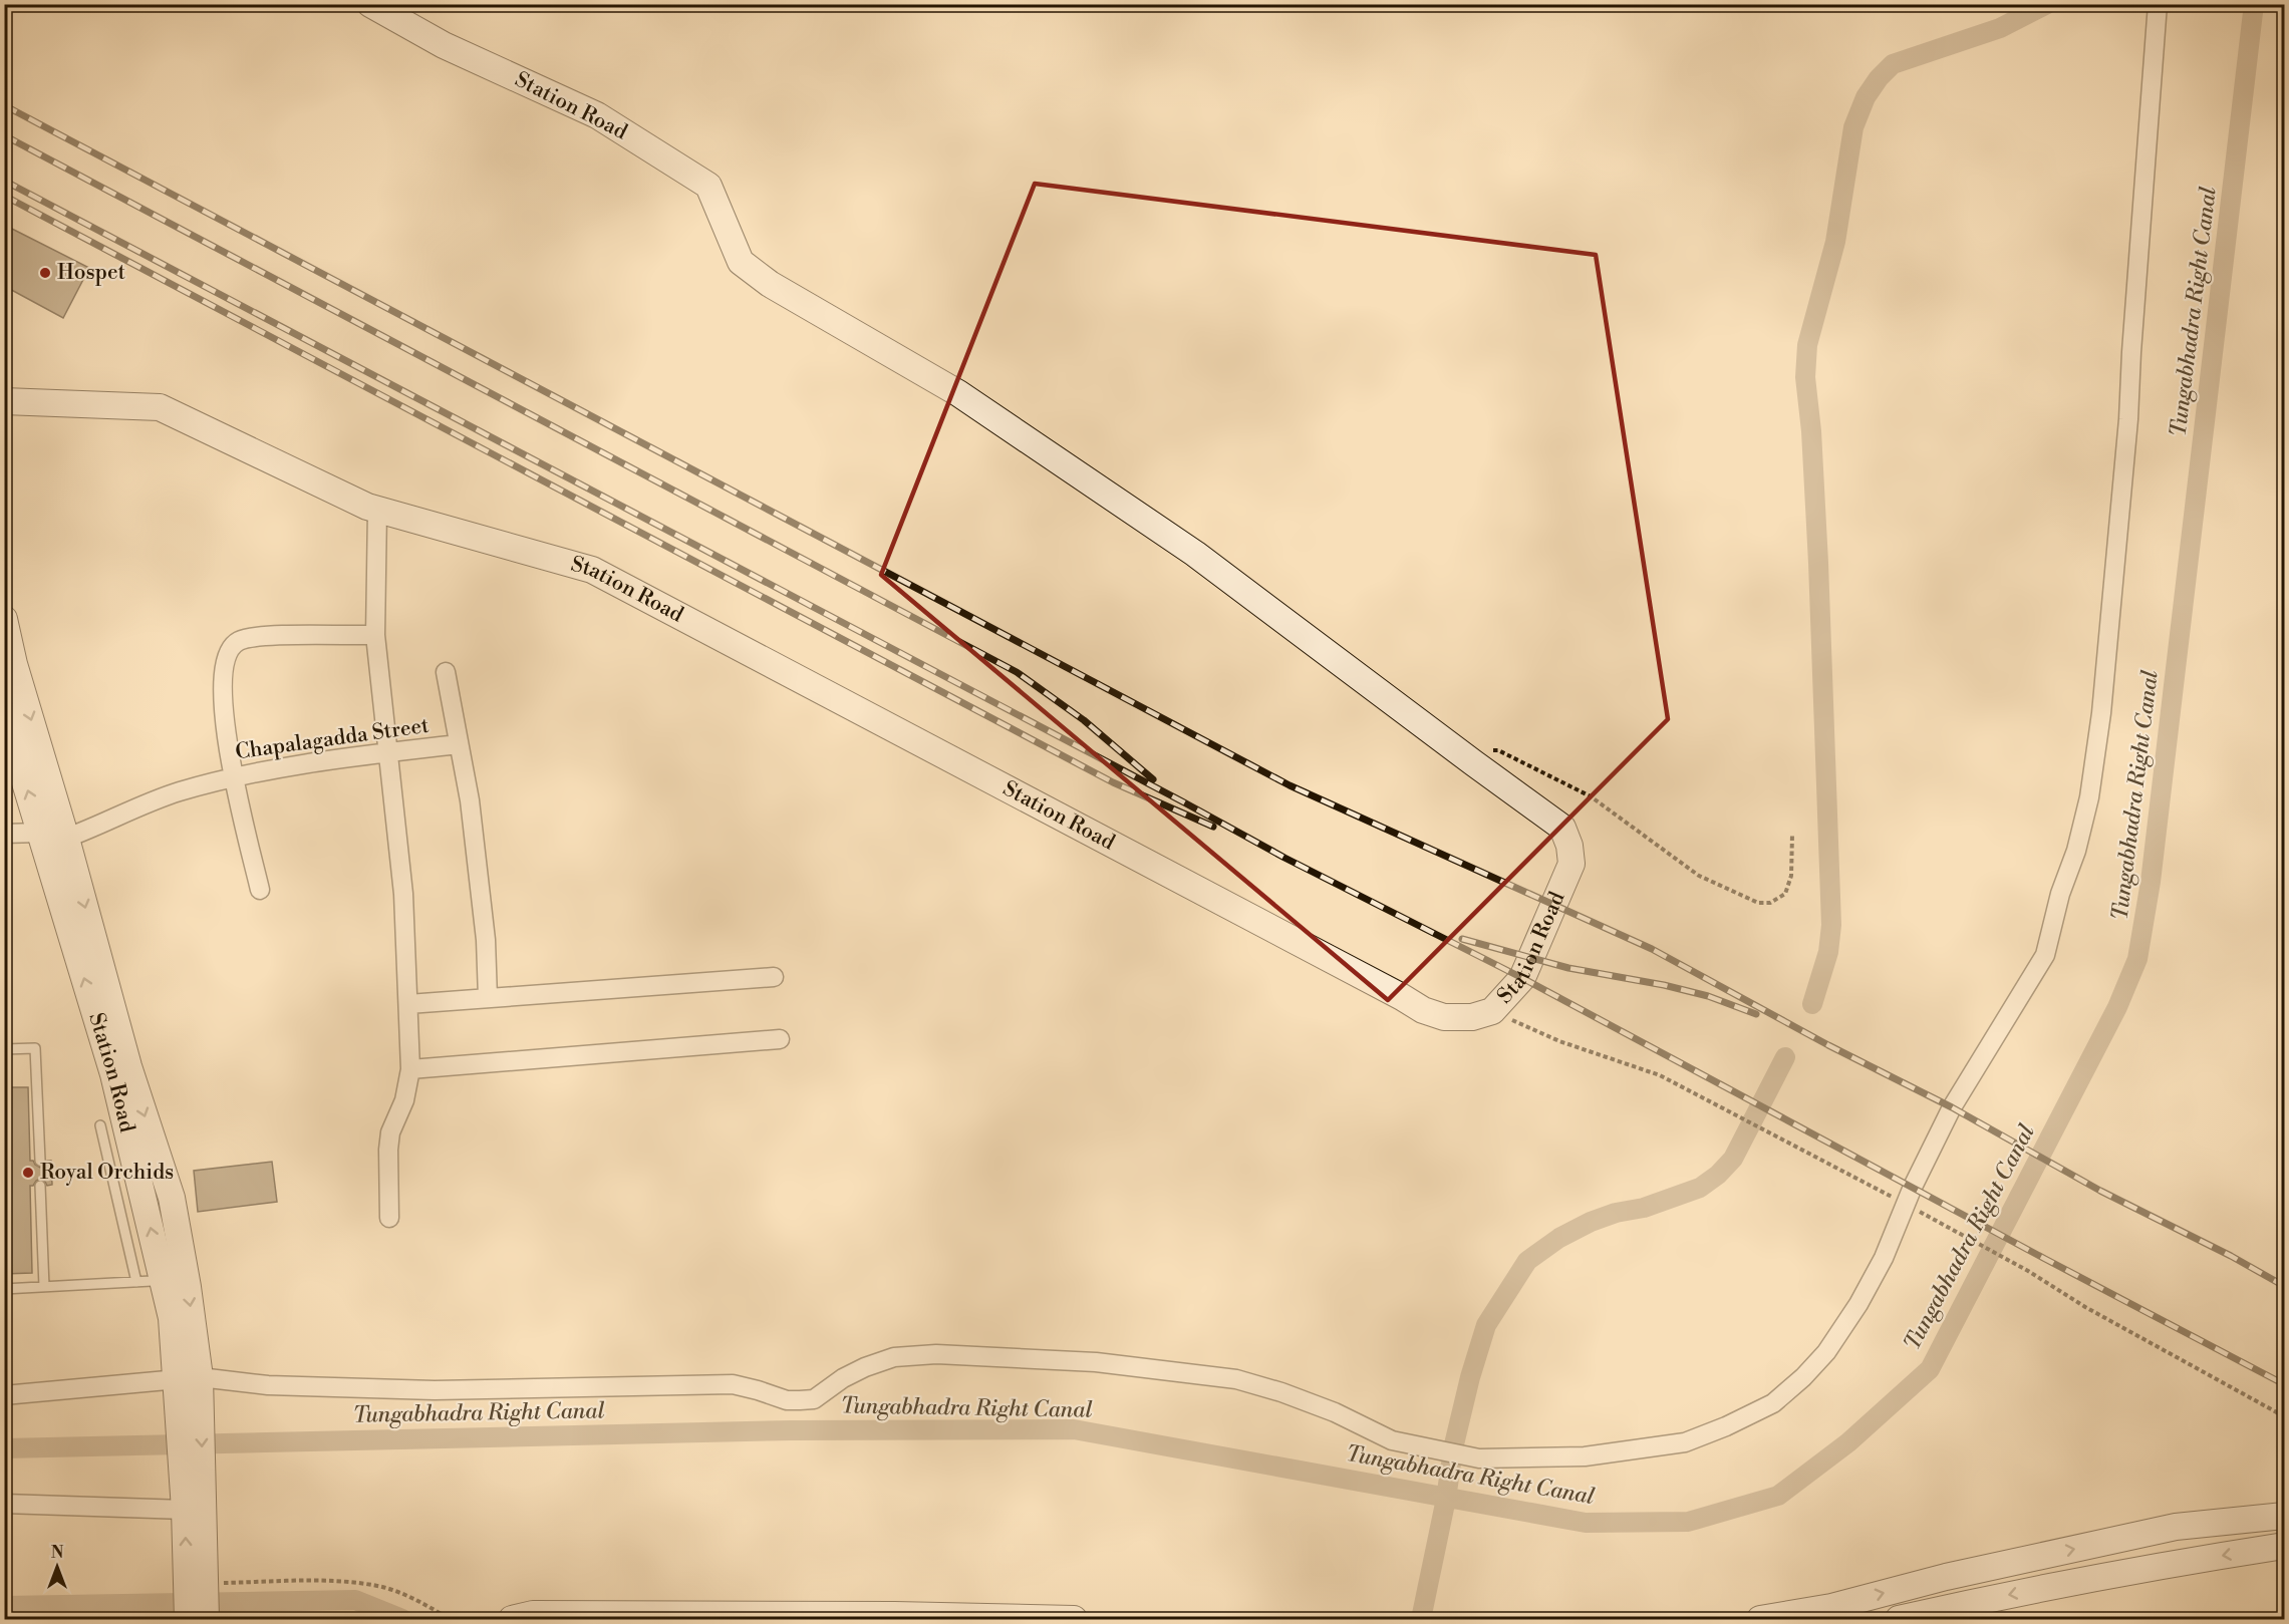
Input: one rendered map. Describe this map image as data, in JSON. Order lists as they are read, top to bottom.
{
  "streets": {
    "street": ["Station Road", "Chapalagadda Street"]
  },
  "crossings": [
    ["Station Road", "Chapalagadda Street"]
  ],
  "water": ["Tungabhadra Right Canal"],
  "places": ["Hospet", "Royal Orchids"],
  "north": "top"
}
